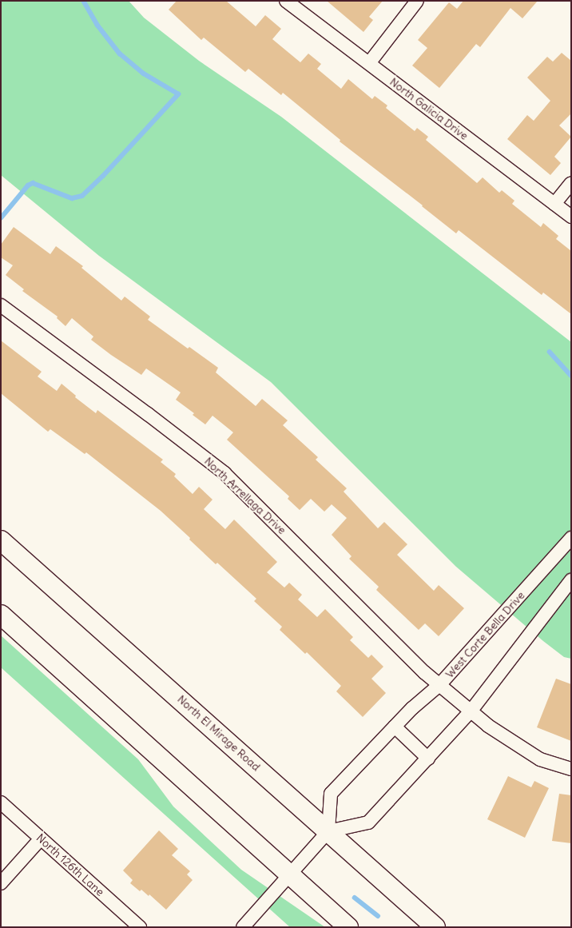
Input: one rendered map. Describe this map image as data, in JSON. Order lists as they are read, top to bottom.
{
  "streets": {
    "main road": ["North El Mirage Road"],
    "street": [
      "North Galicia Drive",
      "North Arrellaga Drive",
      "West Corte Bella Drive",
      "North 126th Lane"
    ]
  },
  "crossings": [
    ["North Arrellaga Drive", "West Corte Bella Drive"],
    ["West Corte Bella Drive", "North El Mirage Road"]
  ]
}
